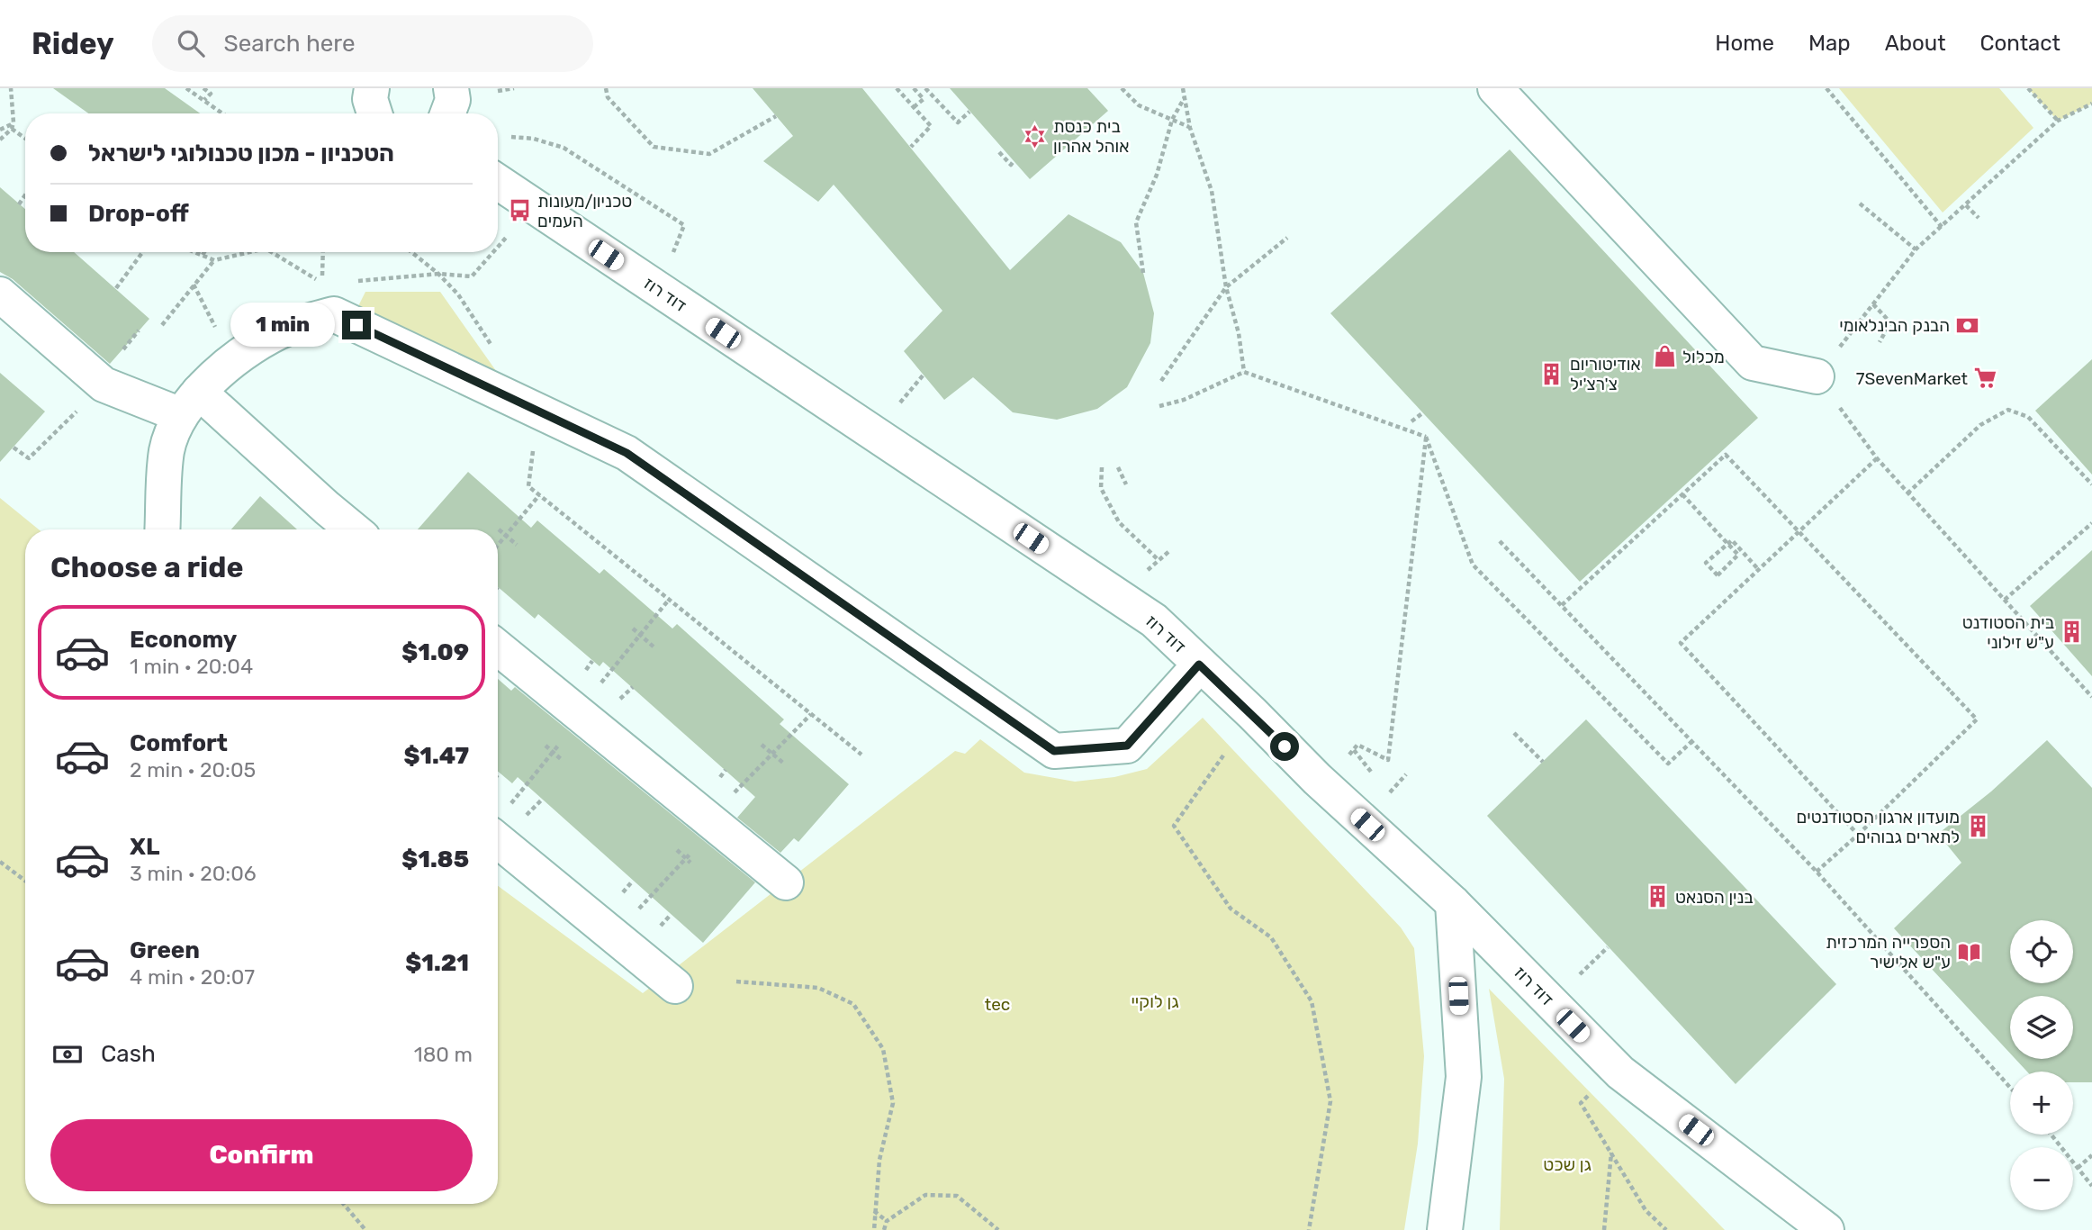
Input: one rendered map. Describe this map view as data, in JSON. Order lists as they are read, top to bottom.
{
  "streets": {
    "street": ["דוד רוז"]
  },
  "parks": ["גן לוקיי", "tec", "גן שכט"],
  "places": {
    "synagogue": ["בית כנסת אוהל אהרון"],
    "bus stop": ["טכניון/מעונות העמים"],
    "bank": ["הבנק הבינלאומי"],
    "shop": ["מכלול"],
    "building": [
      "אודיטוריום צ'רצ'יל",
      "בית הסטודנט ע\"ש זילוני",
      "מועדון ארגון הסטודנטים לתארים גבוהים",
      "בנין הסנאט"
    ],
    "supermarket": ["7SevenMarket"],
    "library": ["הספרייה המרכזית ע\"ש אלישיר"]
  },
  "page": {
    "header": "Ridey",
    "search": "Search here",
    "nav": [
      "Home",
      "Map",
      "About",
      "Contact"
    ],
    "banner": ["הטכניון - מכון טכנולוגי לישראל", "Drop-off"],
    "bubble": "1 min",
    "heading": "Choose a ride",
    "list": [
      {
        "name": "Economy",
        "note": "1 min · 20:04",
        "value": "$1.09"
      },
      {
        "name": "Comfort",
        "note": "2 min · 20:05",
        "value": "$1.47"
      },
      {
        "name": "XL",
        "note": "3 min · 20:06",
        "value": "$1.85"
      },
      {
        "name": "Green",
        "note": "4 min · 20:07",
        "value": "$1.21"
      }
    ],
    "map_buttons": ["+", "−"],
    "pay": ["Cash", "180 m"],
    "buttons": "Confirm"
  }
}
